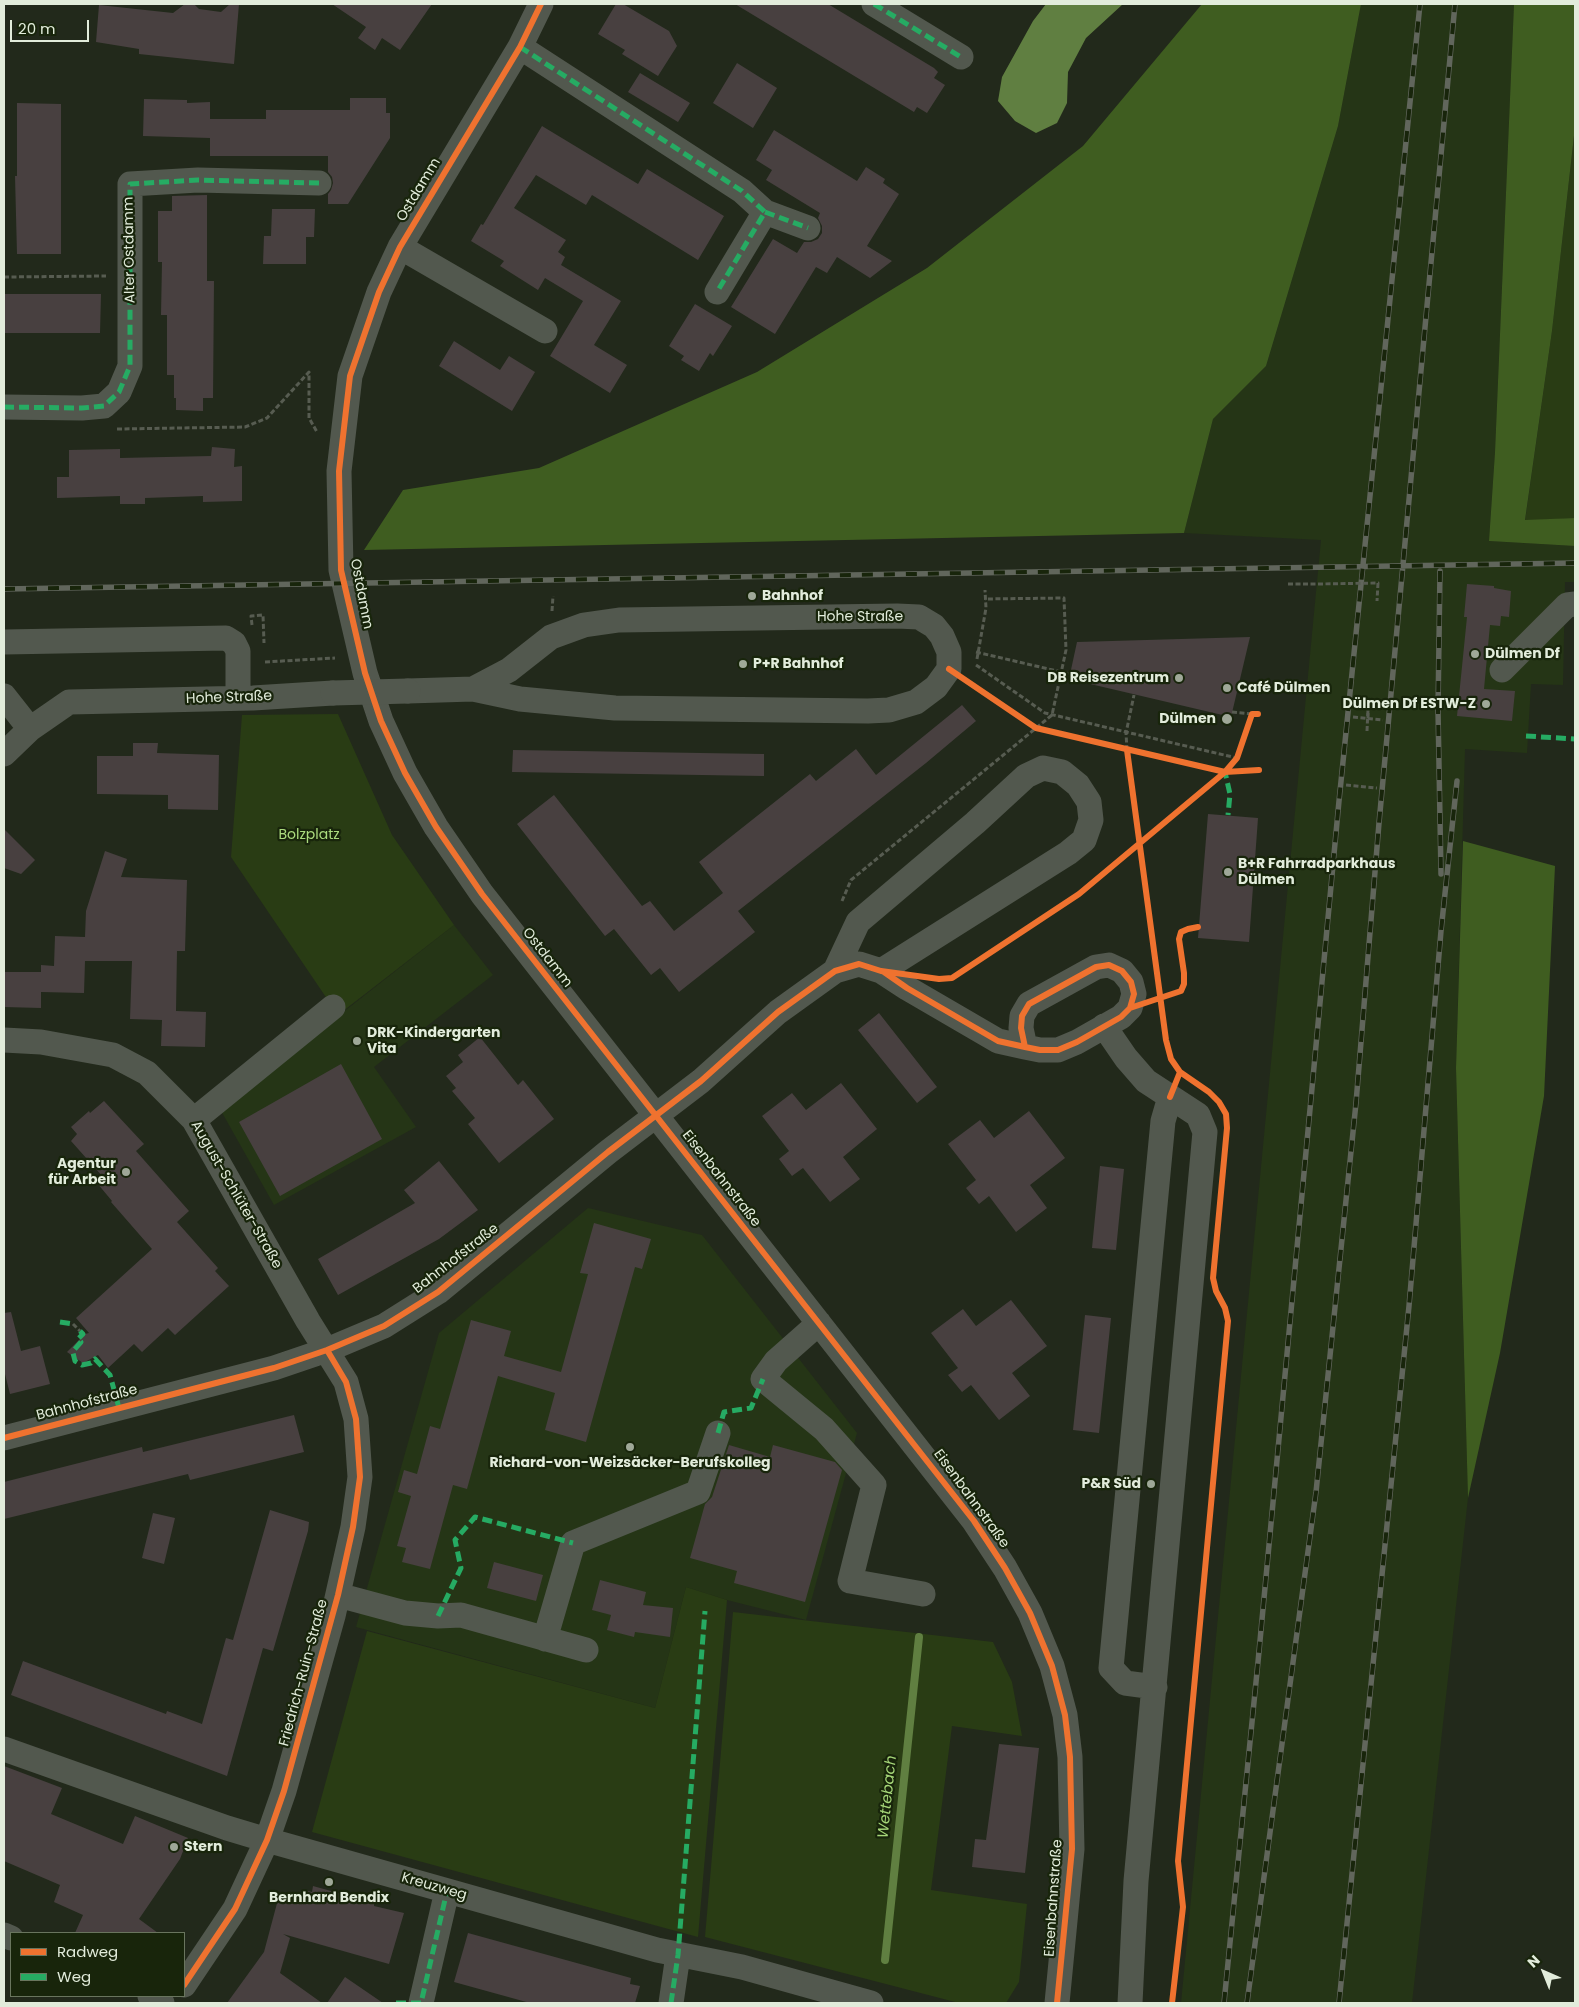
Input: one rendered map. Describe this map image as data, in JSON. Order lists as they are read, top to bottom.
{
  "streets": {
    "street": [
      "Ostdamm",
      "Alter Ostdamm",
      "Hohe Straße",
      "Eisenbahnstraße",
      "August-Schlüter-Straße",
      "Bahnhofstraße",
      "Friedrich-Ruin-Straße",
      "Kreuzweg"
    ]
  },
  "crossings": [
    ["Ostdamm", "Eisenbahnstraße"],
    ["Ostdamm", "Bahnhofstraße"],
    ["Eisenbahnstraße", "Bahnhofstraße"],
    ["August-Schlüter-Straße", "Bahnhofstraße"],
    ["August-Schlüter-Straße", "Friedrich-Ruin-Straße"],
    ["Bahnhofstraße", "Friedrich-Ruin-Straße"],
    ["Friedrich-Ruin-Straße", "Kreuzweg"]
  ],
  "water": ["Wettebach"],
  "parks": ["Bolzplatz"],
  "places": [
    "Bahnhof",
    "Dülmen Df",
    "P+R Bahnhof",
    "DB Reisezentrum",
    "Café Dülmen",
    "Dülmen Df ESTW-Z",
    "Dülmen",
    "B+R Fahrradparkhaus Dülmen",
    "DRK-Kindergarten Vita",
    "Agentur für Arbeit",
    "Richard-von-Weizsäcker-Berufskolleg",
    "P&R Süd",
    "Stern",
    "Bernhard Bendix"
  ],
  "legend": ["Radweg", "Weg"],
  "scale_bar": "20 m",
  "north": "top left"
}
